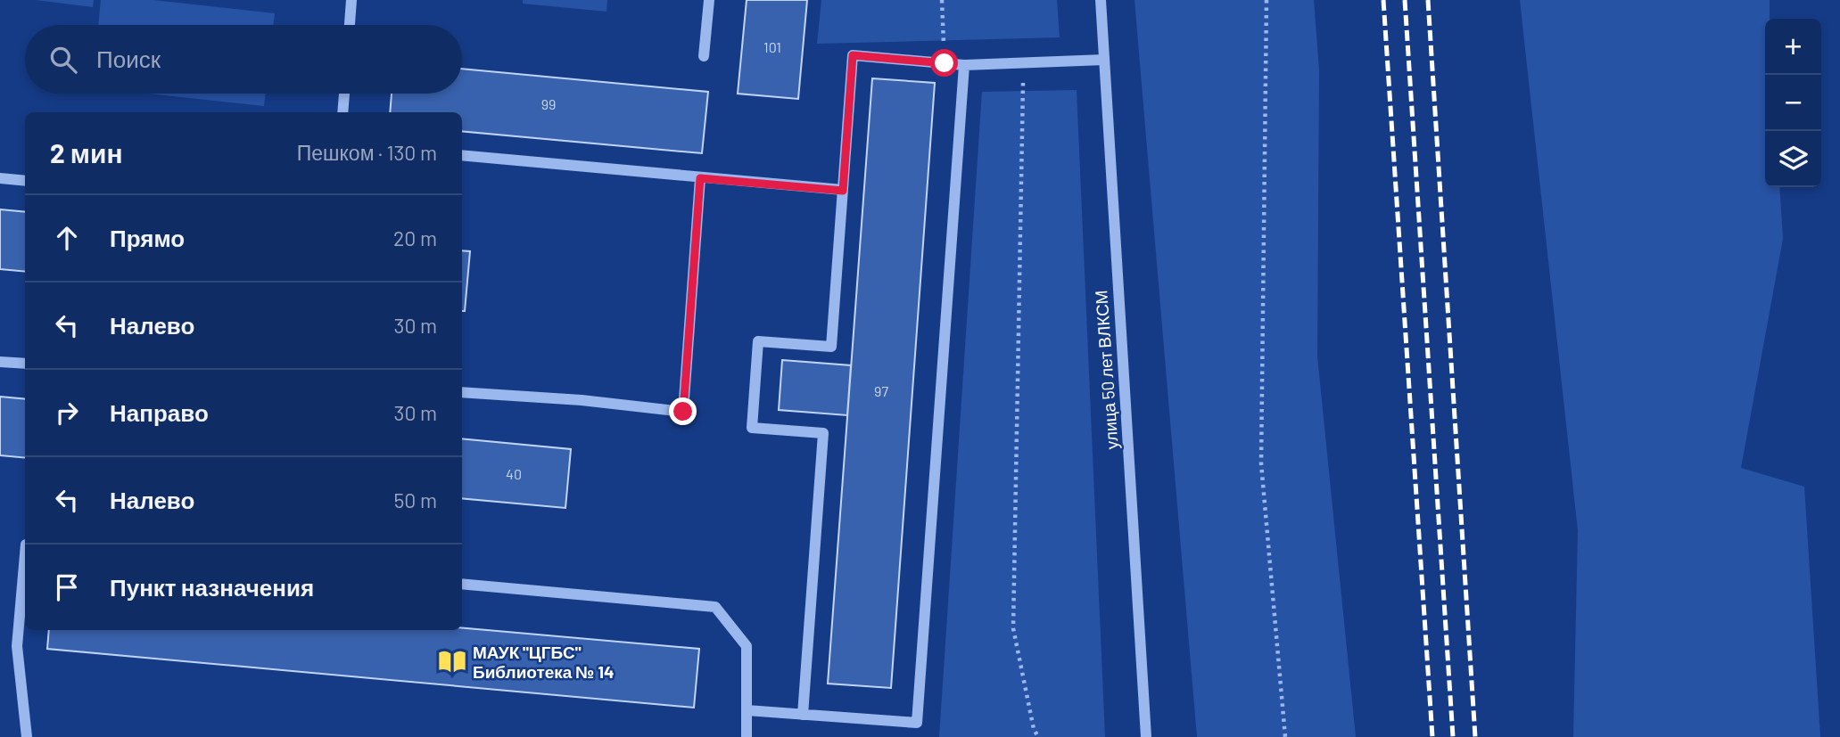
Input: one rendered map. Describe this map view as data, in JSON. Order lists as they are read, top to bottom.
{
  "streets": {
    "street": ["улица 50 лет ВЛКСМ"]
  },
  "places": {
    "library": ["МАУК \"ЦГБС\" Библиотека № 14"]
  },
  "house_numbers": [
    "101",
    "99",
    "97",
    "40"
  ],
  "page": {
    "map_buttons": ["+", "−"],
    "search": "Поиск",
    "heading": ["2 мин", "Пешком · 130 m"],
    "list": [
      ["Прямо", "20 m"],
      ["Налево", "30 m"],
      ["Направо", "30 m"],
      ["Налево", "50 m"],
      "Пункт назначения"
    ]
  }
}
